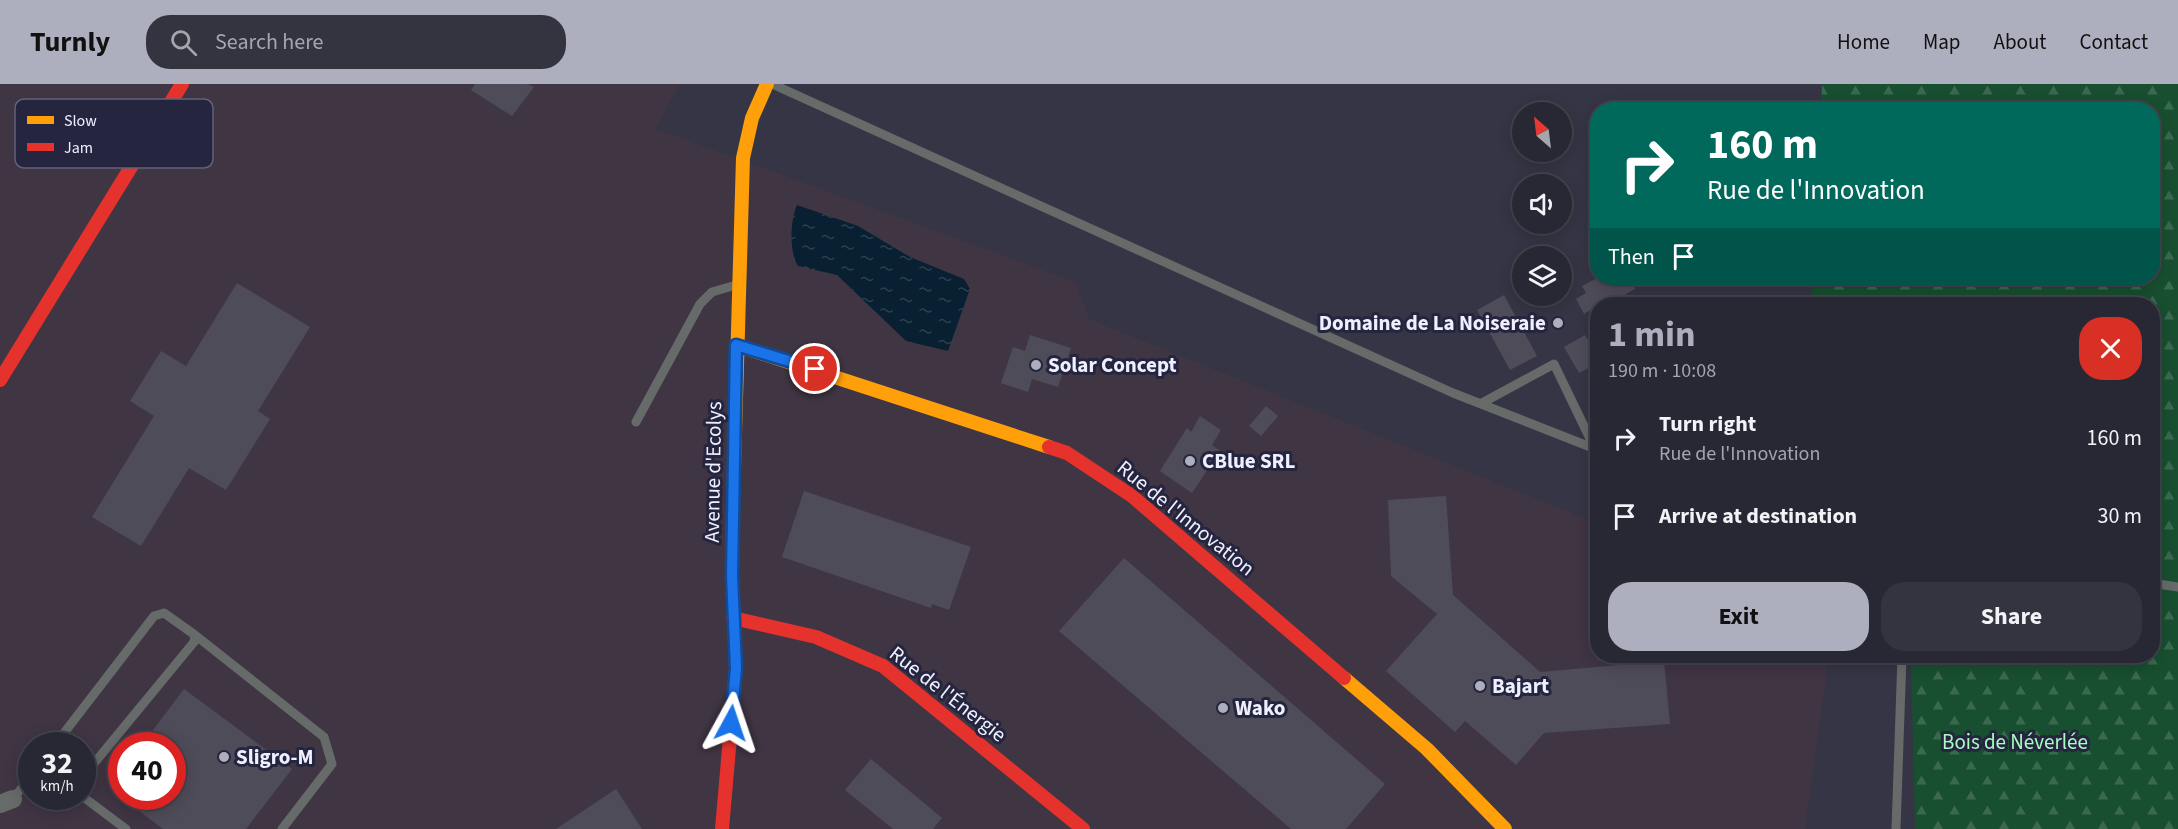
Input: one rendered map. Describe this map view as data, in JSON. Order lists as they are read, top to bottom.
{
  "streets": {
    "street": ["Avenue d'Ecolys", "Rue de l'Innovation", "Rue de l'Énergie"]
  },
  "crossings": [
    ["Avenue d'Ecolys", "Rue de l'Innovation"],
    ["Avenue d'Ecolys", "Rue de l'Énergie"]
  ],
  "parks": ["Bois de Néverlée"],
  "places": [
    "Domaine de La Noiseraie",
    "Solar Concept",
    "CBlue SRL",
    "Bajart",
    "Wako",
    "Sligro-M"
  ],
  "legend": ["Slow", "Jam"],
  "north": "top left",
  "page": {
    "header": "Turnly",
    "search": "Search here",
    "nav": [
      "Home",
      "Map",
      "About",
      "Contact"
    ],
    "turn": ["160 m", "Rue de l'Innovation"],
    "then": "Then",
    "heading": ["1 min", "190 m · 10:08"],
    "list": [
      {
        "name": "Turn right",
        "note": "Rue de l'Innovation",
        "value": "160 m"
      },
      {
        "name": "Arrive at destination",
        "value": "30 m"
      }
    ],
    "buttons": ["Exit", "Share"],
    "speed": "32 km/h",
    "limit": "40"
  }
}
